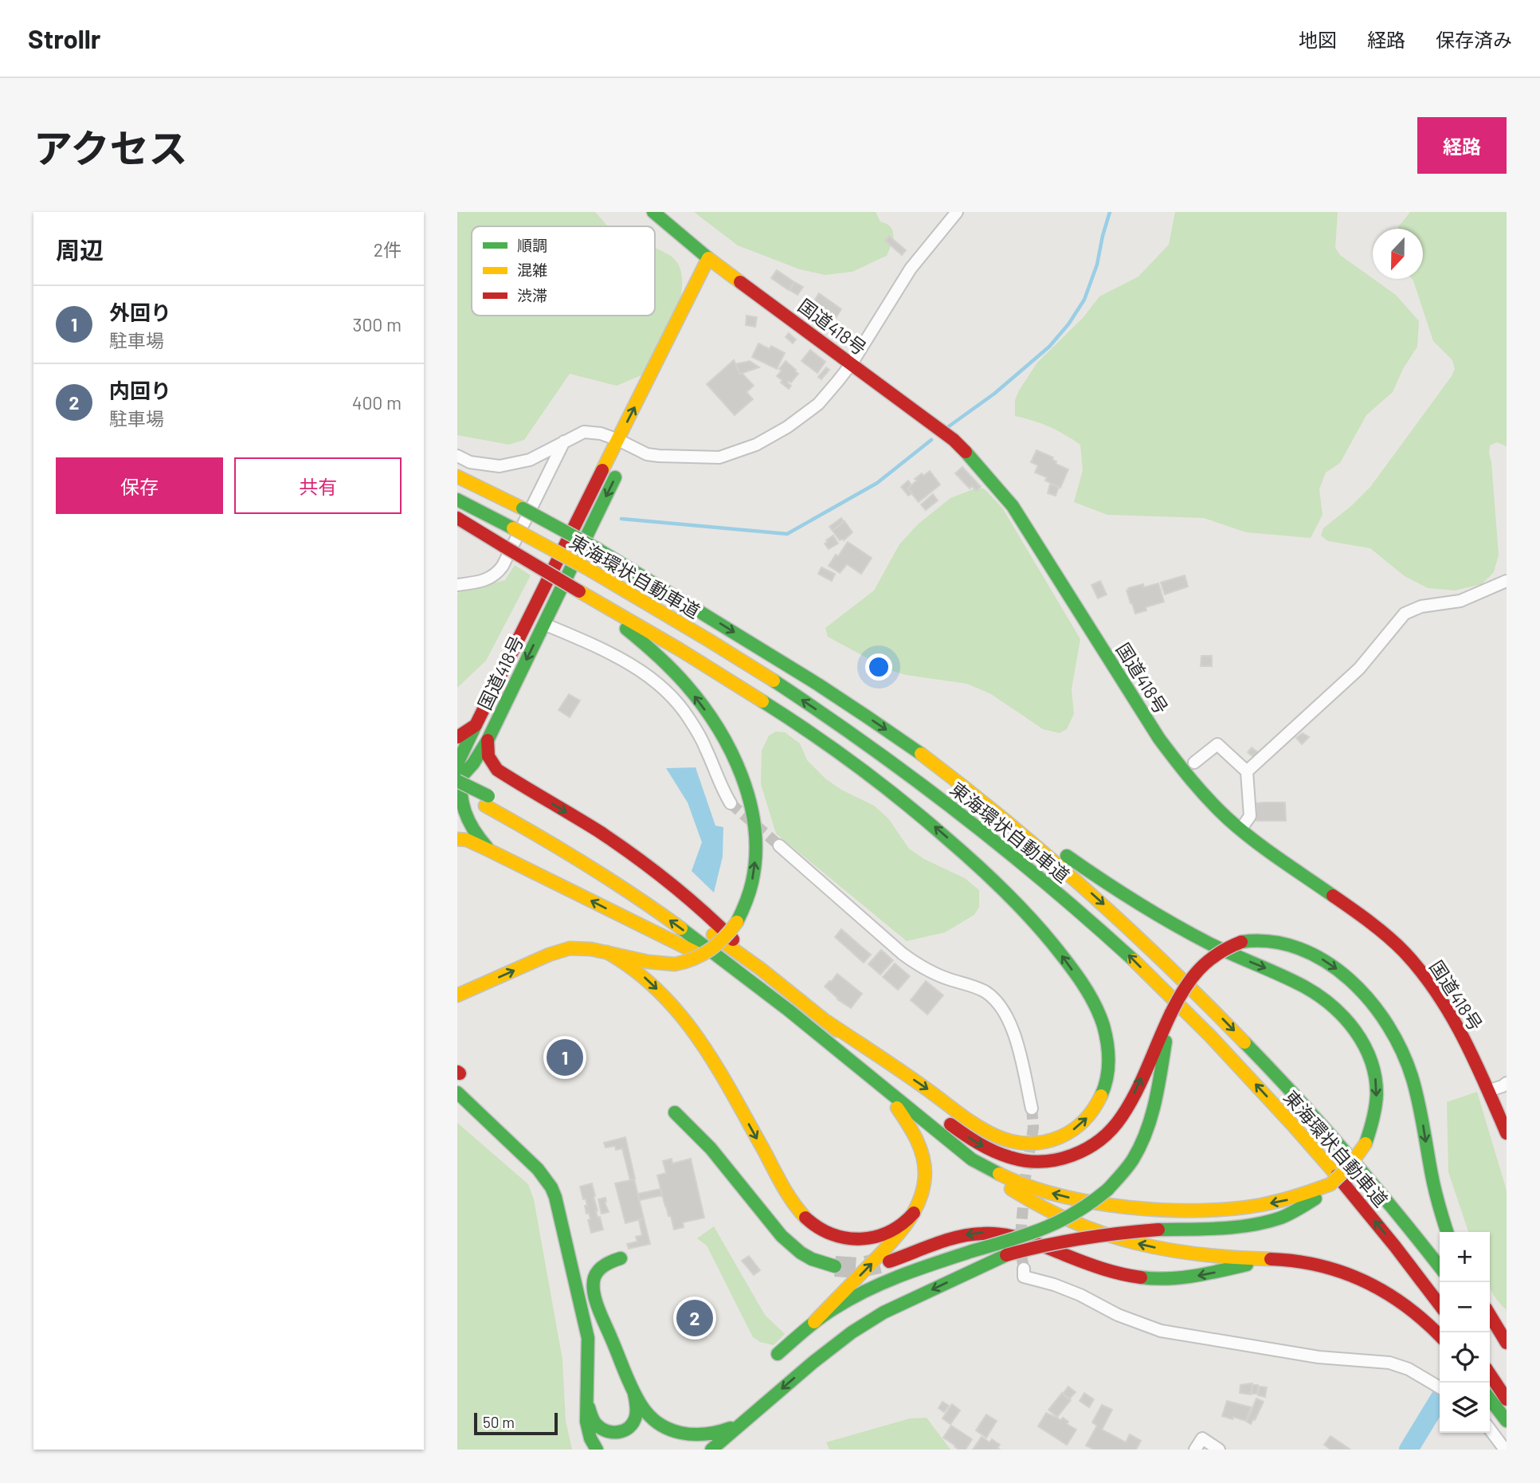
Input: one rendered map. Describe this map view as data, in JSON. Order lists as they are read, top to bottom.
{
  "streets": {
    "main road": ["国道418号", "東海環状自動車道"]
  },
  "legend": ["順調", "混雑", "渋滞"],
  "scale_bar": "50 m",
  "north": "bottom",
  "page": {
    "header": "Strollr",
    "nav": ["地図", "経路", "保存済み"],
    "title": "アクセス",
    "buttons": [
      "経路",
      ["保存", "共有"]
    ],
    "heading": ["周辺", "2件"],
    "list": [
      {
        "mark": "1",
        "name": "外回り",
        "note": "駐車場",
        "value": "300 m"
      },
      {
        "mark": "2",
        "name": "内回り",
        "note": "駐車場",
        "value": "400 m"
      }
    ],
    "pins": ["1", "2"],
    "map_buttons": ["+", "−"],
    "scale": "50 m"
  }
}
